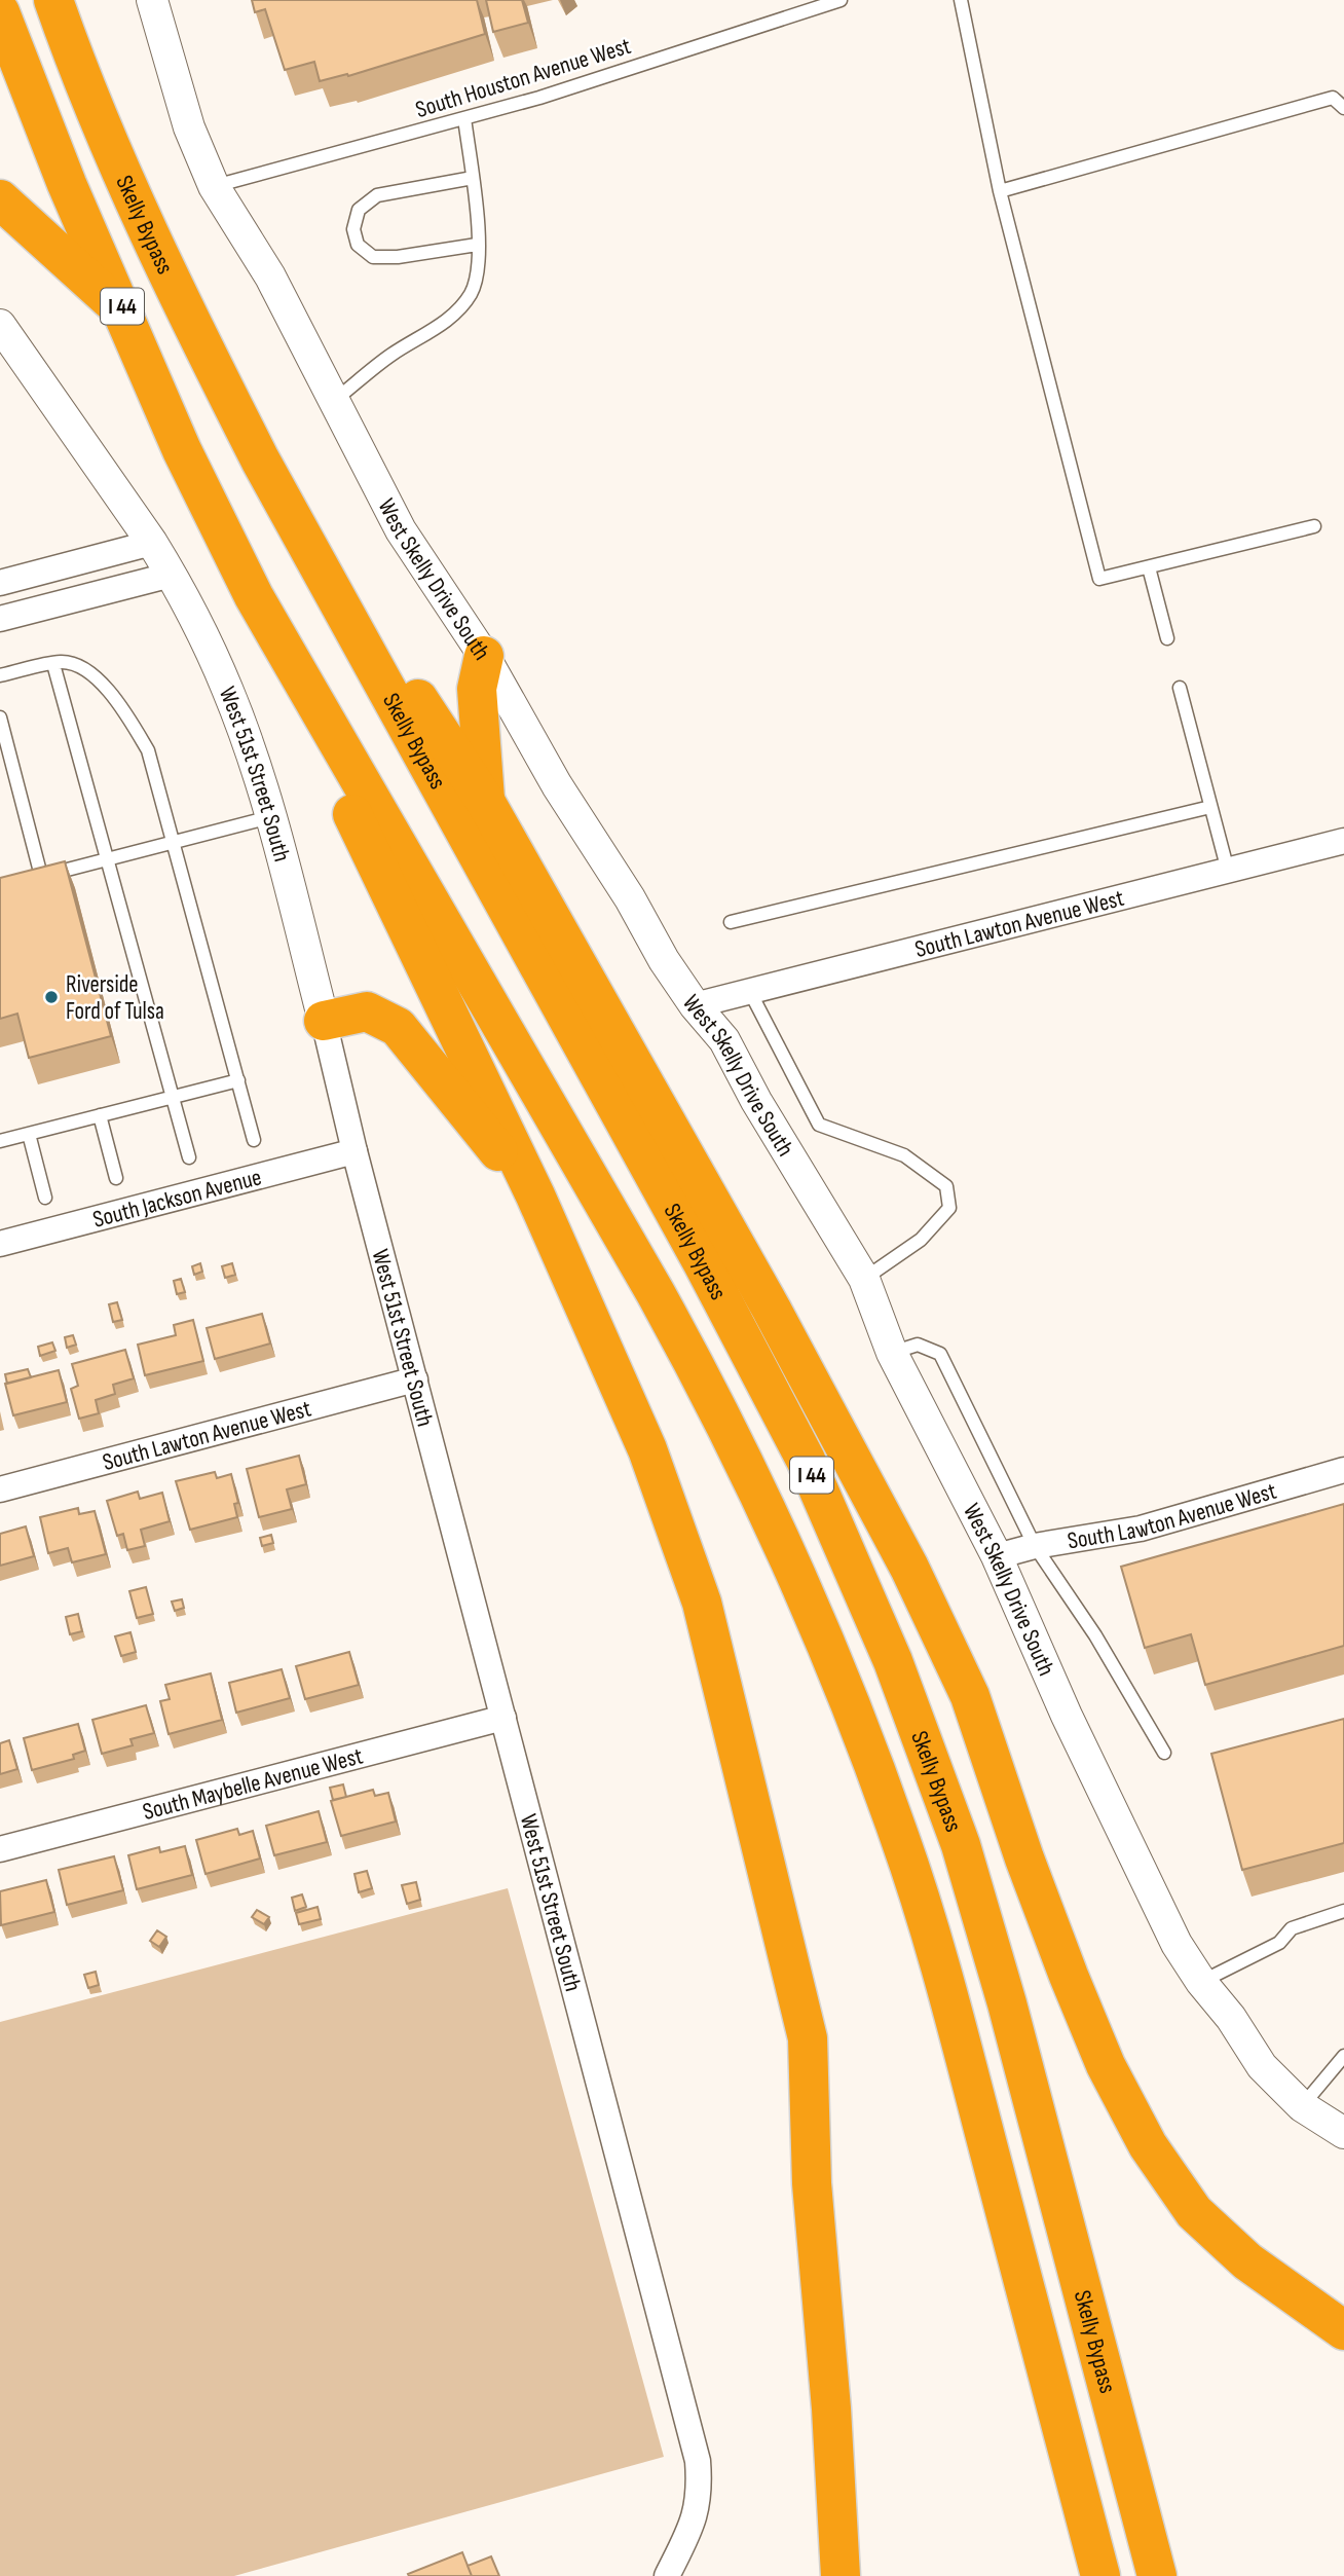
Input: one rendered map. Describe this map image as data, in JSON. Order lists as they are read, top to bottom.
{
  "streets": {
    "highway": ["Skelly Bypass", "I 44"],
    "street": [
      "West Skelly Drive South",
      "West 51st Street South",
      "South Lawton Avenue West",
      "South Jackson Avenue",
      "South Maybelle Avenue West"
    ],
    "lane": ["South Houston Avenue West"]
  },
  "crossings": [
    ["South Houston Avenue West", "West Skelly Drive South"],
    ["West Skelly Drive South", "South Lawton Avenue West"],
    ["West 51st Street South", "South Lawton Avenue West"],
    ["West 51st Street South", "South Jackson Avenue"],
    ["West 51st Street South", "South Maybelle Avenue West"]
  ],
  "places": ["Riverside Ford of Tulsa"]
}
